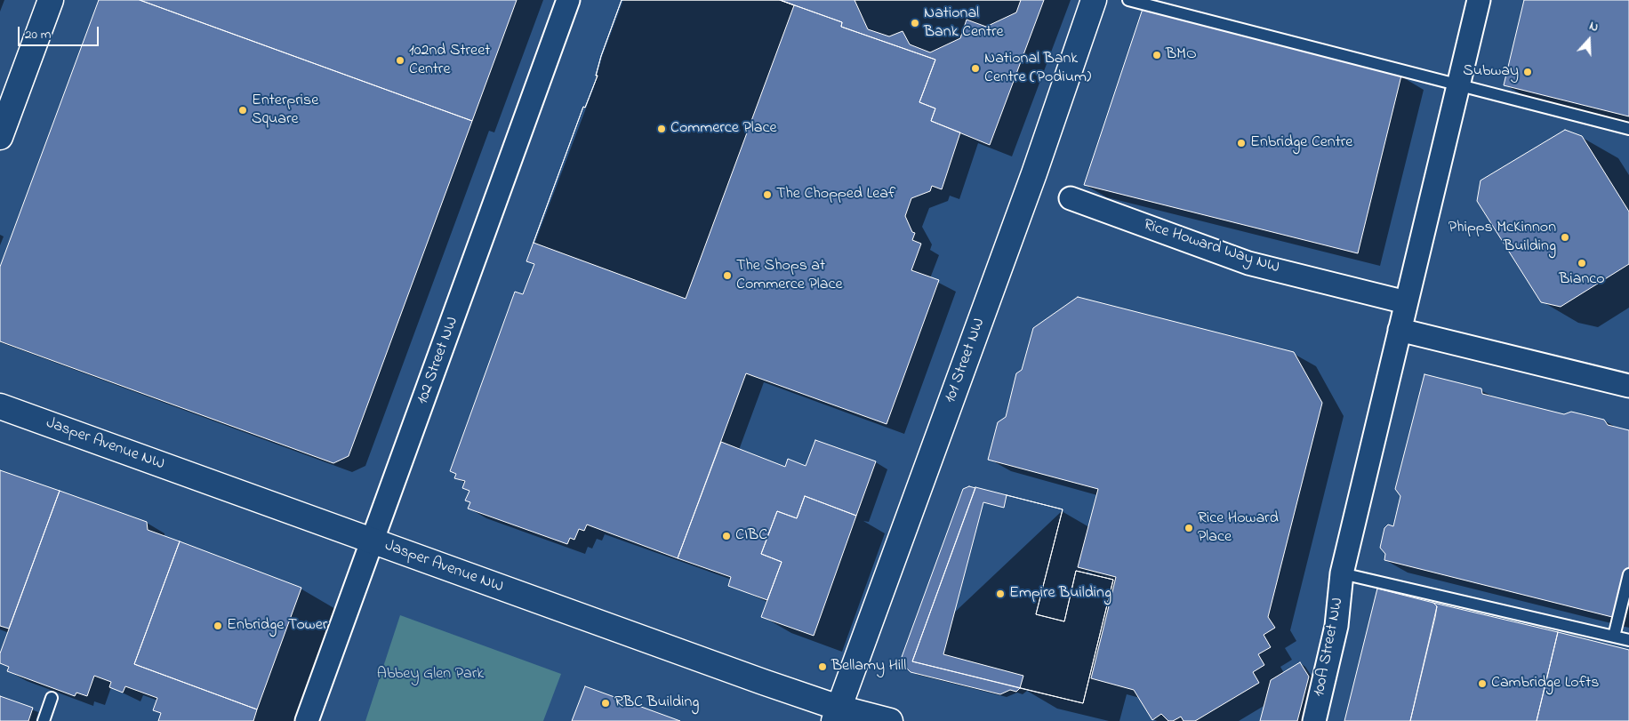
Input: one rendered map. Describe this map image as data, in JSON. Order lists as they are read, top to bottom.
{
  "streets": {
    "main road": ["101 Street NW", "Jasper Avenue NW"],
    "street": ["Rice Howard Way NW", "102 Street NW", "100A Street NW"]
  },
  "crossings": [
    ["102 Street NW", "Jasper Avenue NW"],
    ["101 Street NW", "Jasper Avenue NW"]
  ],
  "parks": ["Abbey Glen Park"],
  "places": [
    "National Bank Centre",
    "BMO",
    "102nd Street Centre",
    "National Bank Centre (Podium)",
    "Subway",
    "Enterprise Square",
    "Commerce Place",
    "Enbridge Centre",
    "The Chopped Leaf",
    "Phipps McKinnon Building",
    "Bianco",
    "The Shops at Commerce Place",
    "Rice Howard Place",
    "CIBC",
    "Empire Building",
    "Enbridge Tower",
    "Bellamy Hill",
    "Cambridge Lofts",
    "RBC Building"
  ],
  "scale_bar": "20 m",
  "north": "top"
}
